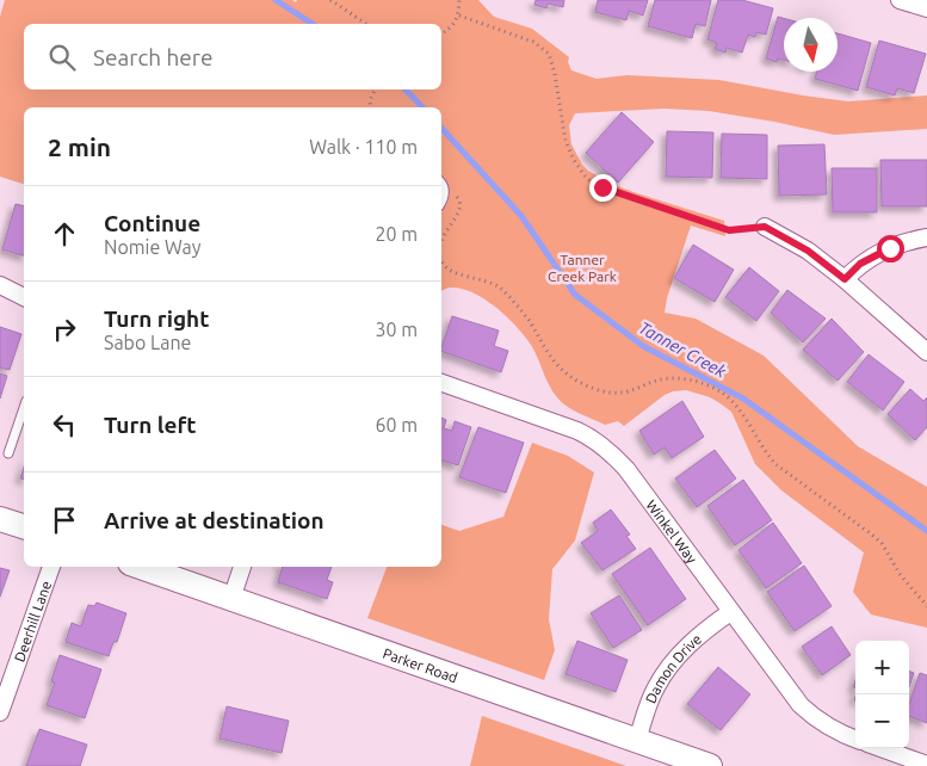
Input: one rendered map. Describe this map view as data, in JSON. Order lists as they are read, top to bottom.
{
  "streets": {
    "street": [
      "Winkel Way",
      "Deerhill Lane",
      "Parker Road",
      "Damon Drive"
    ]
  },
  "crossings": [
    ["Winkel Way", "Damon Drive"],
    ["Parker Road", "Damon Drive"]
  ],
  "water": ["Tanner Creek"],
  "parks": ["Tanner Creek Park"],
  "north": "bottom",
  "page": {
    "search": "Search here",
    "heading": ["2 min", "Walk · 110 m"],
    "list": [
      ["Continue", "Nomie Way", "20 m"],
      ["Turn right", "Sabo Lane", "30 m"],
      ["Turn left", "60 m"],
      "Arrive at destination"
    ],
    "map_buttons": ["+", "−"]
  }
}
